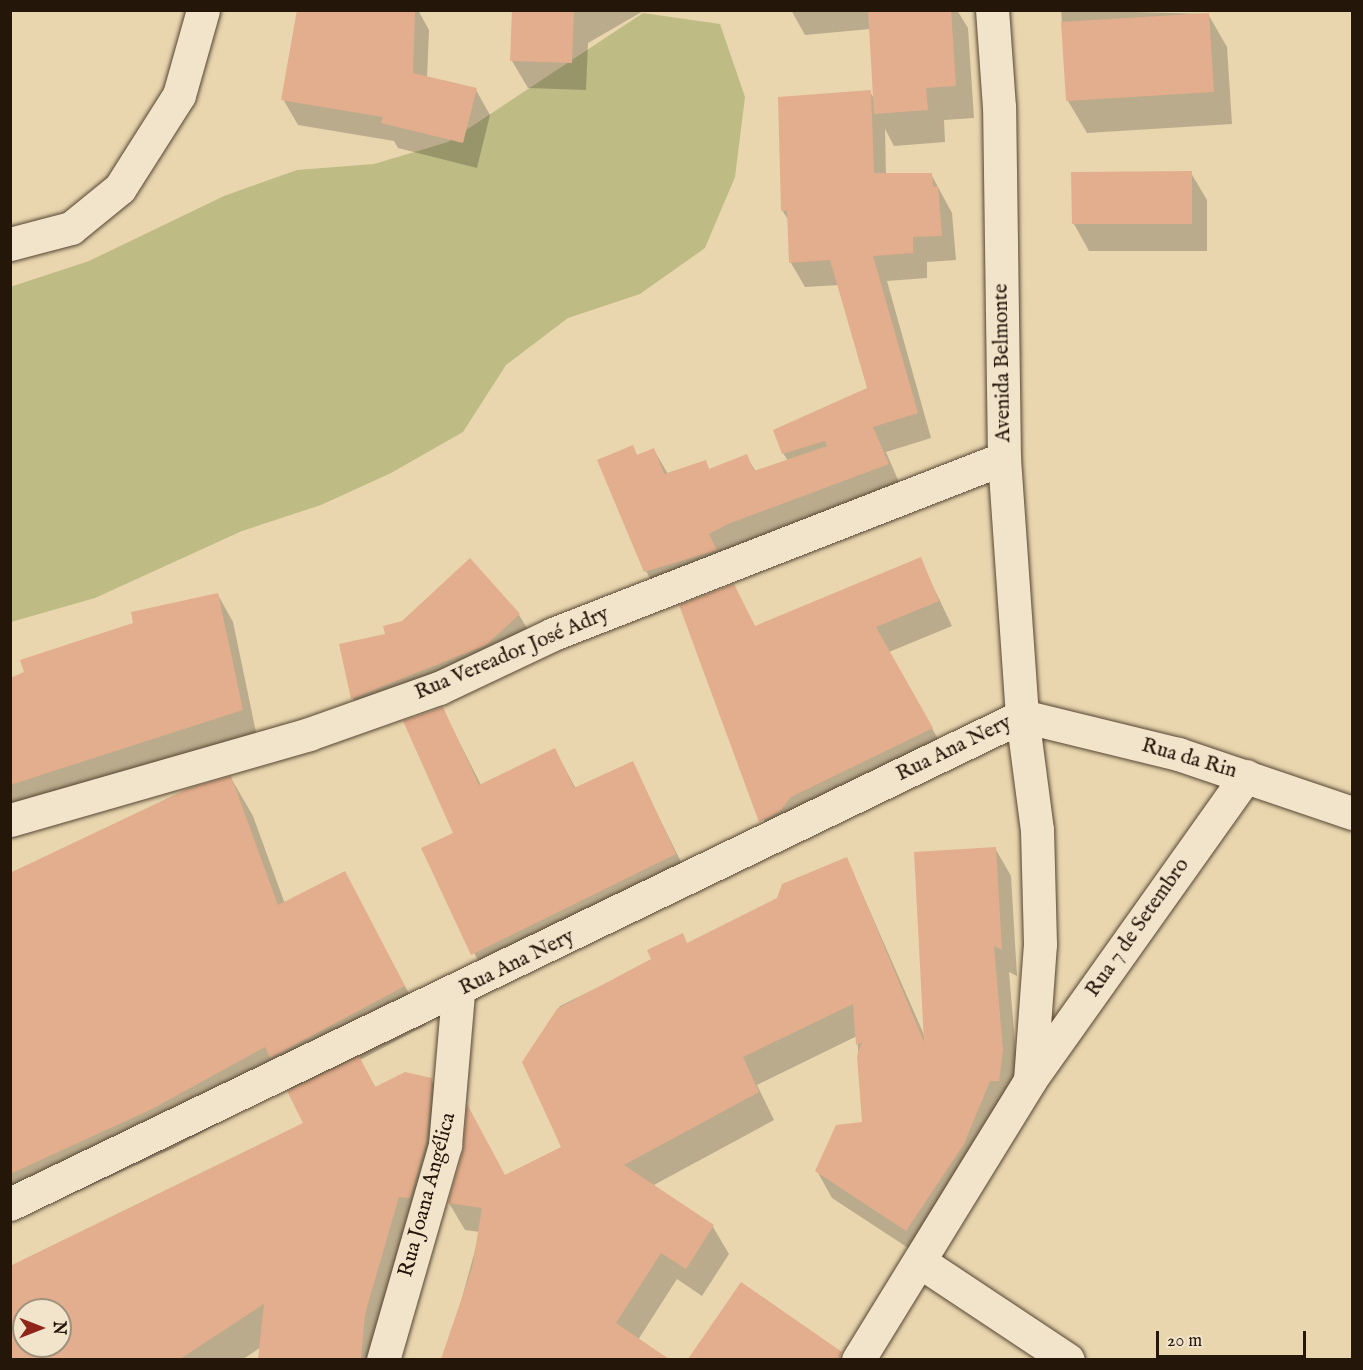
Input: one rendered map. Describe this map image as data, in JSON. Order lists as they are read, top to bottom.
{
  "streets": {
    "street": [
      "Avenida Belmonte",
      "Rua Vereador José Adry",
      "Rua Ana Nery",
      "Rua da Rin",
      "Rua 7 de Setembro",
      "Rua Joana Angélica"
    ]
  },
  "crossings": [
    ["Avenida Belmonte", "Rua Vereador José Adry"],
    ["Avenida Belmonte", "Rua Ana Nery"],
    ["Avenida Belmonte", "Rua da Rin"],
    ["Avenida Belmonte", "Rua 7 de Setembro"],
    ["Rua Ana Nery", "Rua da Rin"],
    ["Rua Ana Nery", "Rua 7 de Setembro"],
    ["Rua Ana Nery", "Rua Joana Angélica"],
    ["Rua da Rin", "Rua 7 de Setembro"]
  ],
  "scale_bar": "20 m",
  "north": "right"
}
